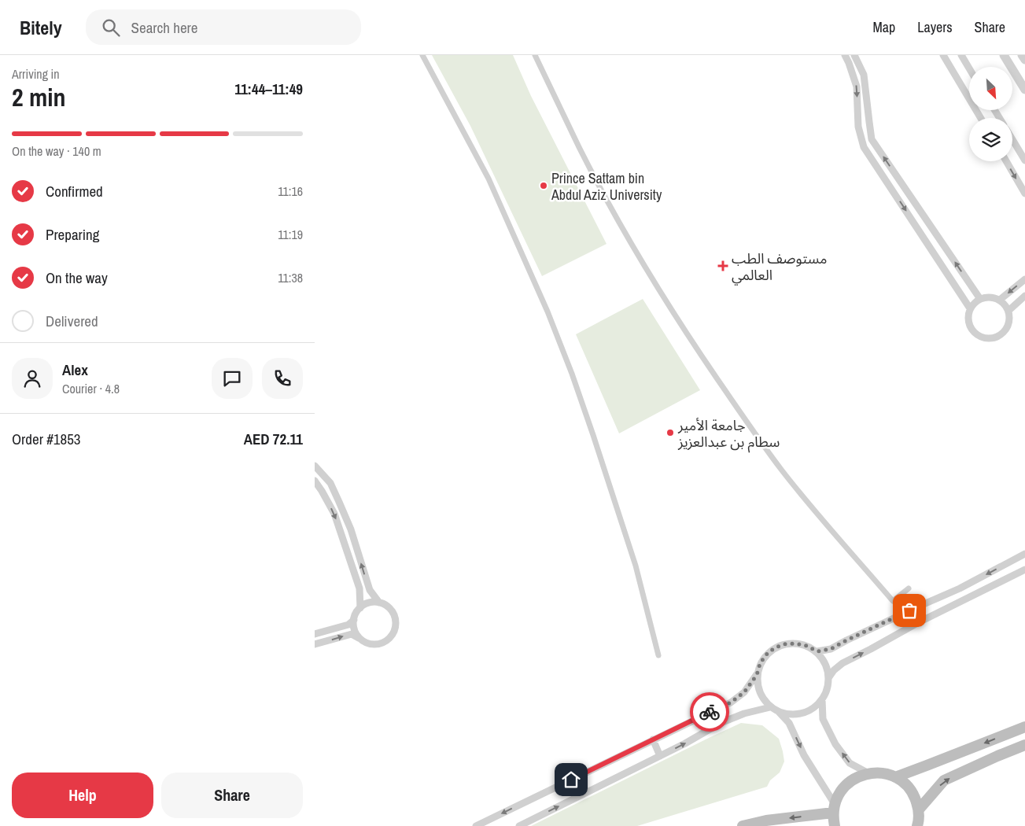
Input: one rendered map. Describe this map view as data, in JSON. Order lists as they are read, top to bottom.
{
  "places": {
    "other": ["Prince Sattam bin Abdul Aziz University", "جامعة الأمير سطام بن عبدالعزيز"],
    "health": ["مستوصف الطب العالمي"]
  },
  "north": "bottom right",
  "page": {
    "header": "Bitely",
    "search": "Search here",
    "nav": ["Map", "Layers", "Share"],
    "heading": ["2 min", "Arriving in", "11:44–11:49"],
    "panel": [
      "Alex",
      "Courier · 4.8",
      "Order #1853",
      "AED 72.11"
    ],
    "bar": "On the way · 140 m",
    "list": [
      ["Confirmed", "11:16"],
      ["Preparing", "11:19"],
      ["On the way", "11:38"],
      "Delivered"
    ],
    "buttons": ["Help", "Share"]
  }
}
